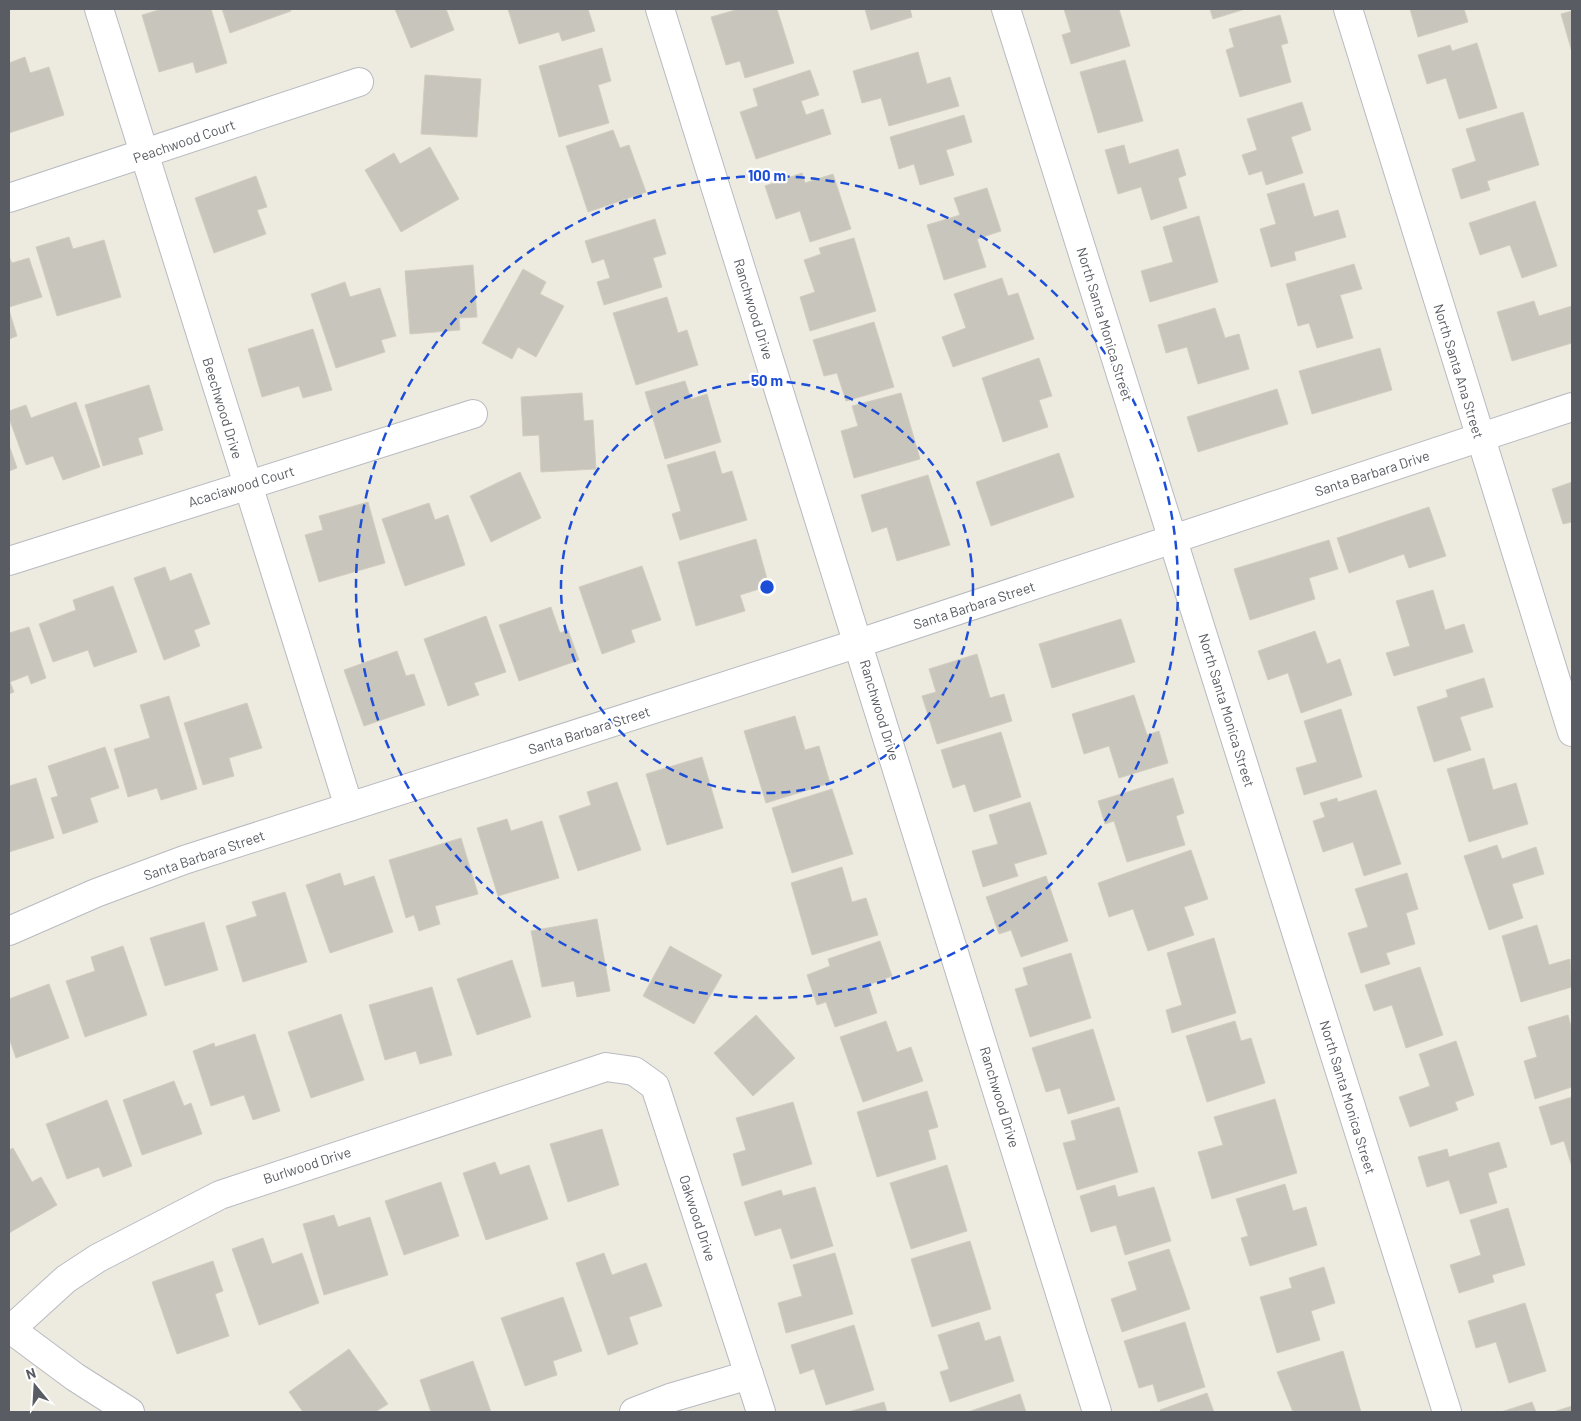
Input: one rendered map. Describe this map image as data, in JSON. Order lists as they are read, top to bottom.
{
  "streets": {
    "street": [
      "Peachwood Court",
      "Ranchwood Drive",
      "North Santa Monica Street",
      "North Santa Ana Street",
      "Beechwood Drive",
      "Santa Barbara Drive",
      "Acaciawood Court",
      "Santa Barbara Street",
      "Burlwood Drive",
      "Oakwood Drive"
    ]
  },
  "crossings": [
    ["Peachwood Court", "Beechwood Drive"],
    ["Ranchwood Drive", "Santa Barbara Street"],
    ["North Santa Monica Street", "Santa Barbara Drive"],
    ["North Santa Monica Street", "Santa Barbara Street"],
    ["North Santa Ana Street", "Santa Barbara Drive"],
    ["Beechwood Drive", "Acaciawood Court"],
    ["Beechwood Drive", "Santa Barbara Street"],
    ["Santa Barbara Drive", "Santa Barbara Street"],
    ["Burlwood Drive", "Oakwood Drive"]
  ],
  "north": "top",
  "rings": ["100 m", "50 m"]
}
